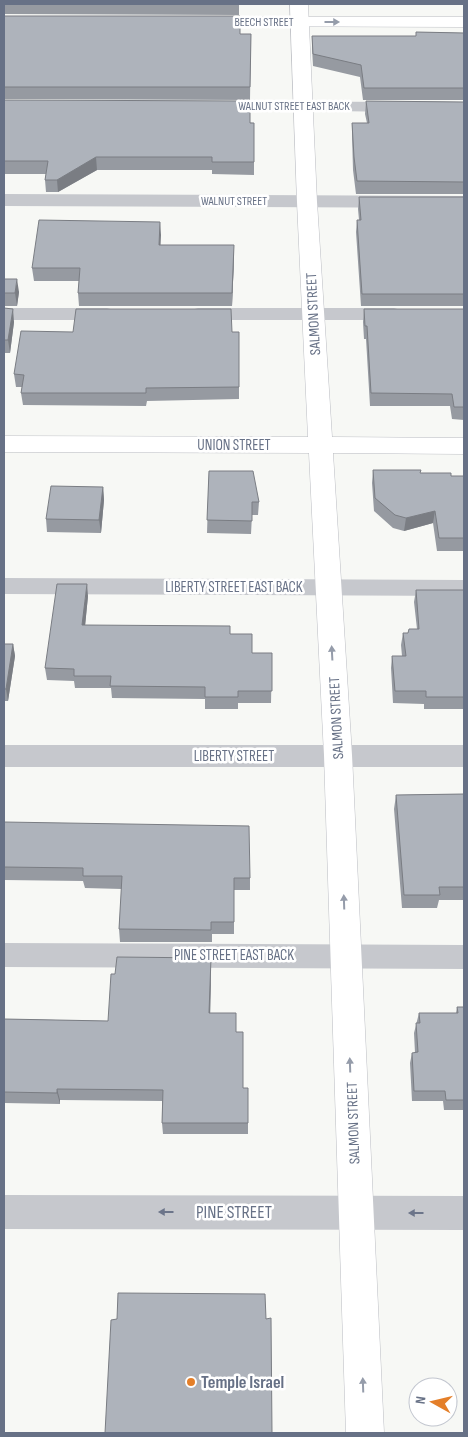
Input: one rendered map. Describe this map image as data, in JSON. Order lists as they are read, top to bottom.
{
  "streets": {
    "street": [
      "BEECH STREET",
      "WALNUT STREET",
      "SALMON STREET",
      "UNION STREET",
      "LIBERTY STREET",
      "PINE STREET"
    ],
    "lane": ["WALNUT STREET EAST BACK", "LIBERTY STREET EAST BACK", "PINE STREET EAST BACK"]
  },
  "crossings": [
    ["BEECH STREET", "SALMON STREET"],
    ["WALNUT STREET EAST BACK", "SALMON STREET"],
    ["WALNUT STREET", "SALMON STREET"],
    ["SALMON STREET", "UNION STREET"],
    ["SALMON STREET", "LIBERTY STREET EAST BACK"],
    ["SALMON STREET", "LIBERTY STREET"],
    ["SALMON STREET", "PINE STREET EAST BACK"],
    ["SALMON STREET", "PINE STREET"]
  ],
  "one_way": ["BEECH STREET", "SALMON STREET", "PINE STREET"],
  "places": ["Temple Israel"],
  "north": "left"
}
